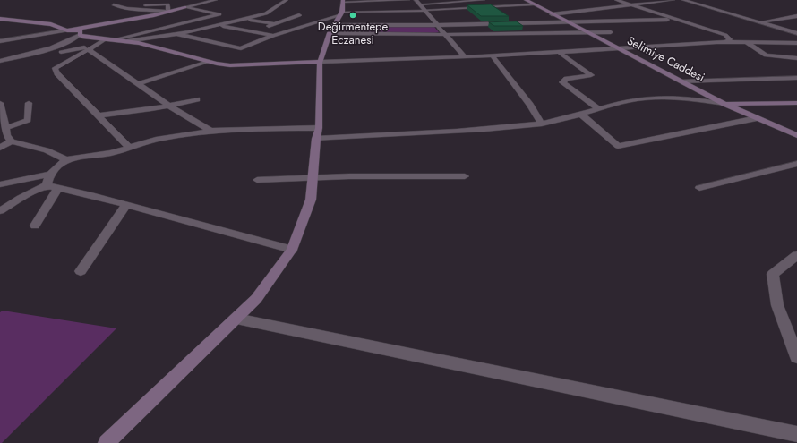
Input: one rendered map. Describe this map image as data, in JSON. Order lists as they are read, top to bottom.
{
  "streets": {
    "street": ["Selimiye Caddesi"]
  },
  "places": ["Değirmentepe Eczanesi"]
}
